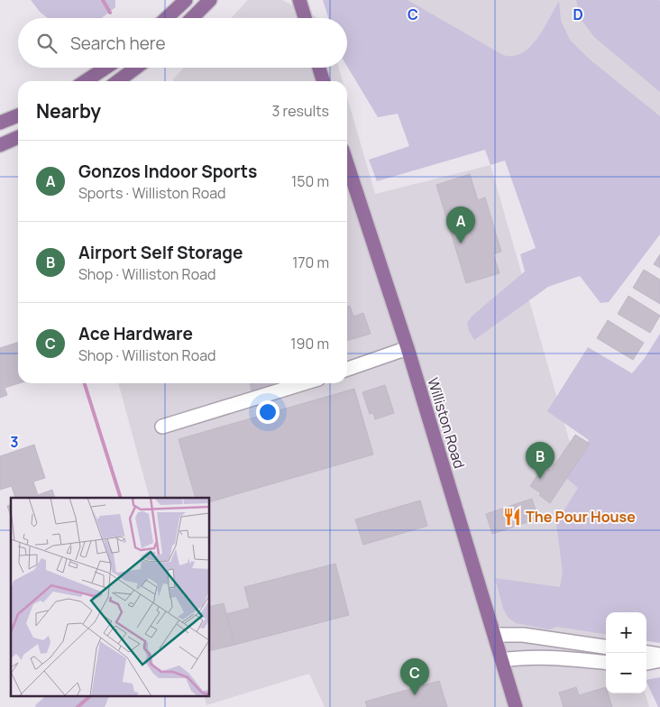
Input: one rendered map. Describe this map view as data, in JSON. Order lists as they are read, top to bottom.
{
  "streets": {
    "main road": ["Williston Road"]
  },
  "places": {
    "restaurant": ["The Pour House"]
  },
  "page": {
    "search": "Search here",
    "heading": ["Nearby", "3 results"],
    "list": [
      {
        "mark": "A",
        "name": "Gonzos Indoor Sports",
        "note": "Sports · Williston Road",
        "value": "150 m"
      },
      {
        "mark": "B",
        "name": "Airport Self Storage",
        "note": "Shop · Williston Road",
        "value": "170 m"
      },
      {
        "mark": "C",
        "name": "Ace Hardware",
        "note": "Shop · Williston Road",
        "value": "190 m"
      }
    ],
    "pins": ["A", "B", "C"],
    "map_buttons": ["+", "−"]
  },
  "grid": {
    "columns": ["C", "D"],
    "rows": ["3"]
  }
}
